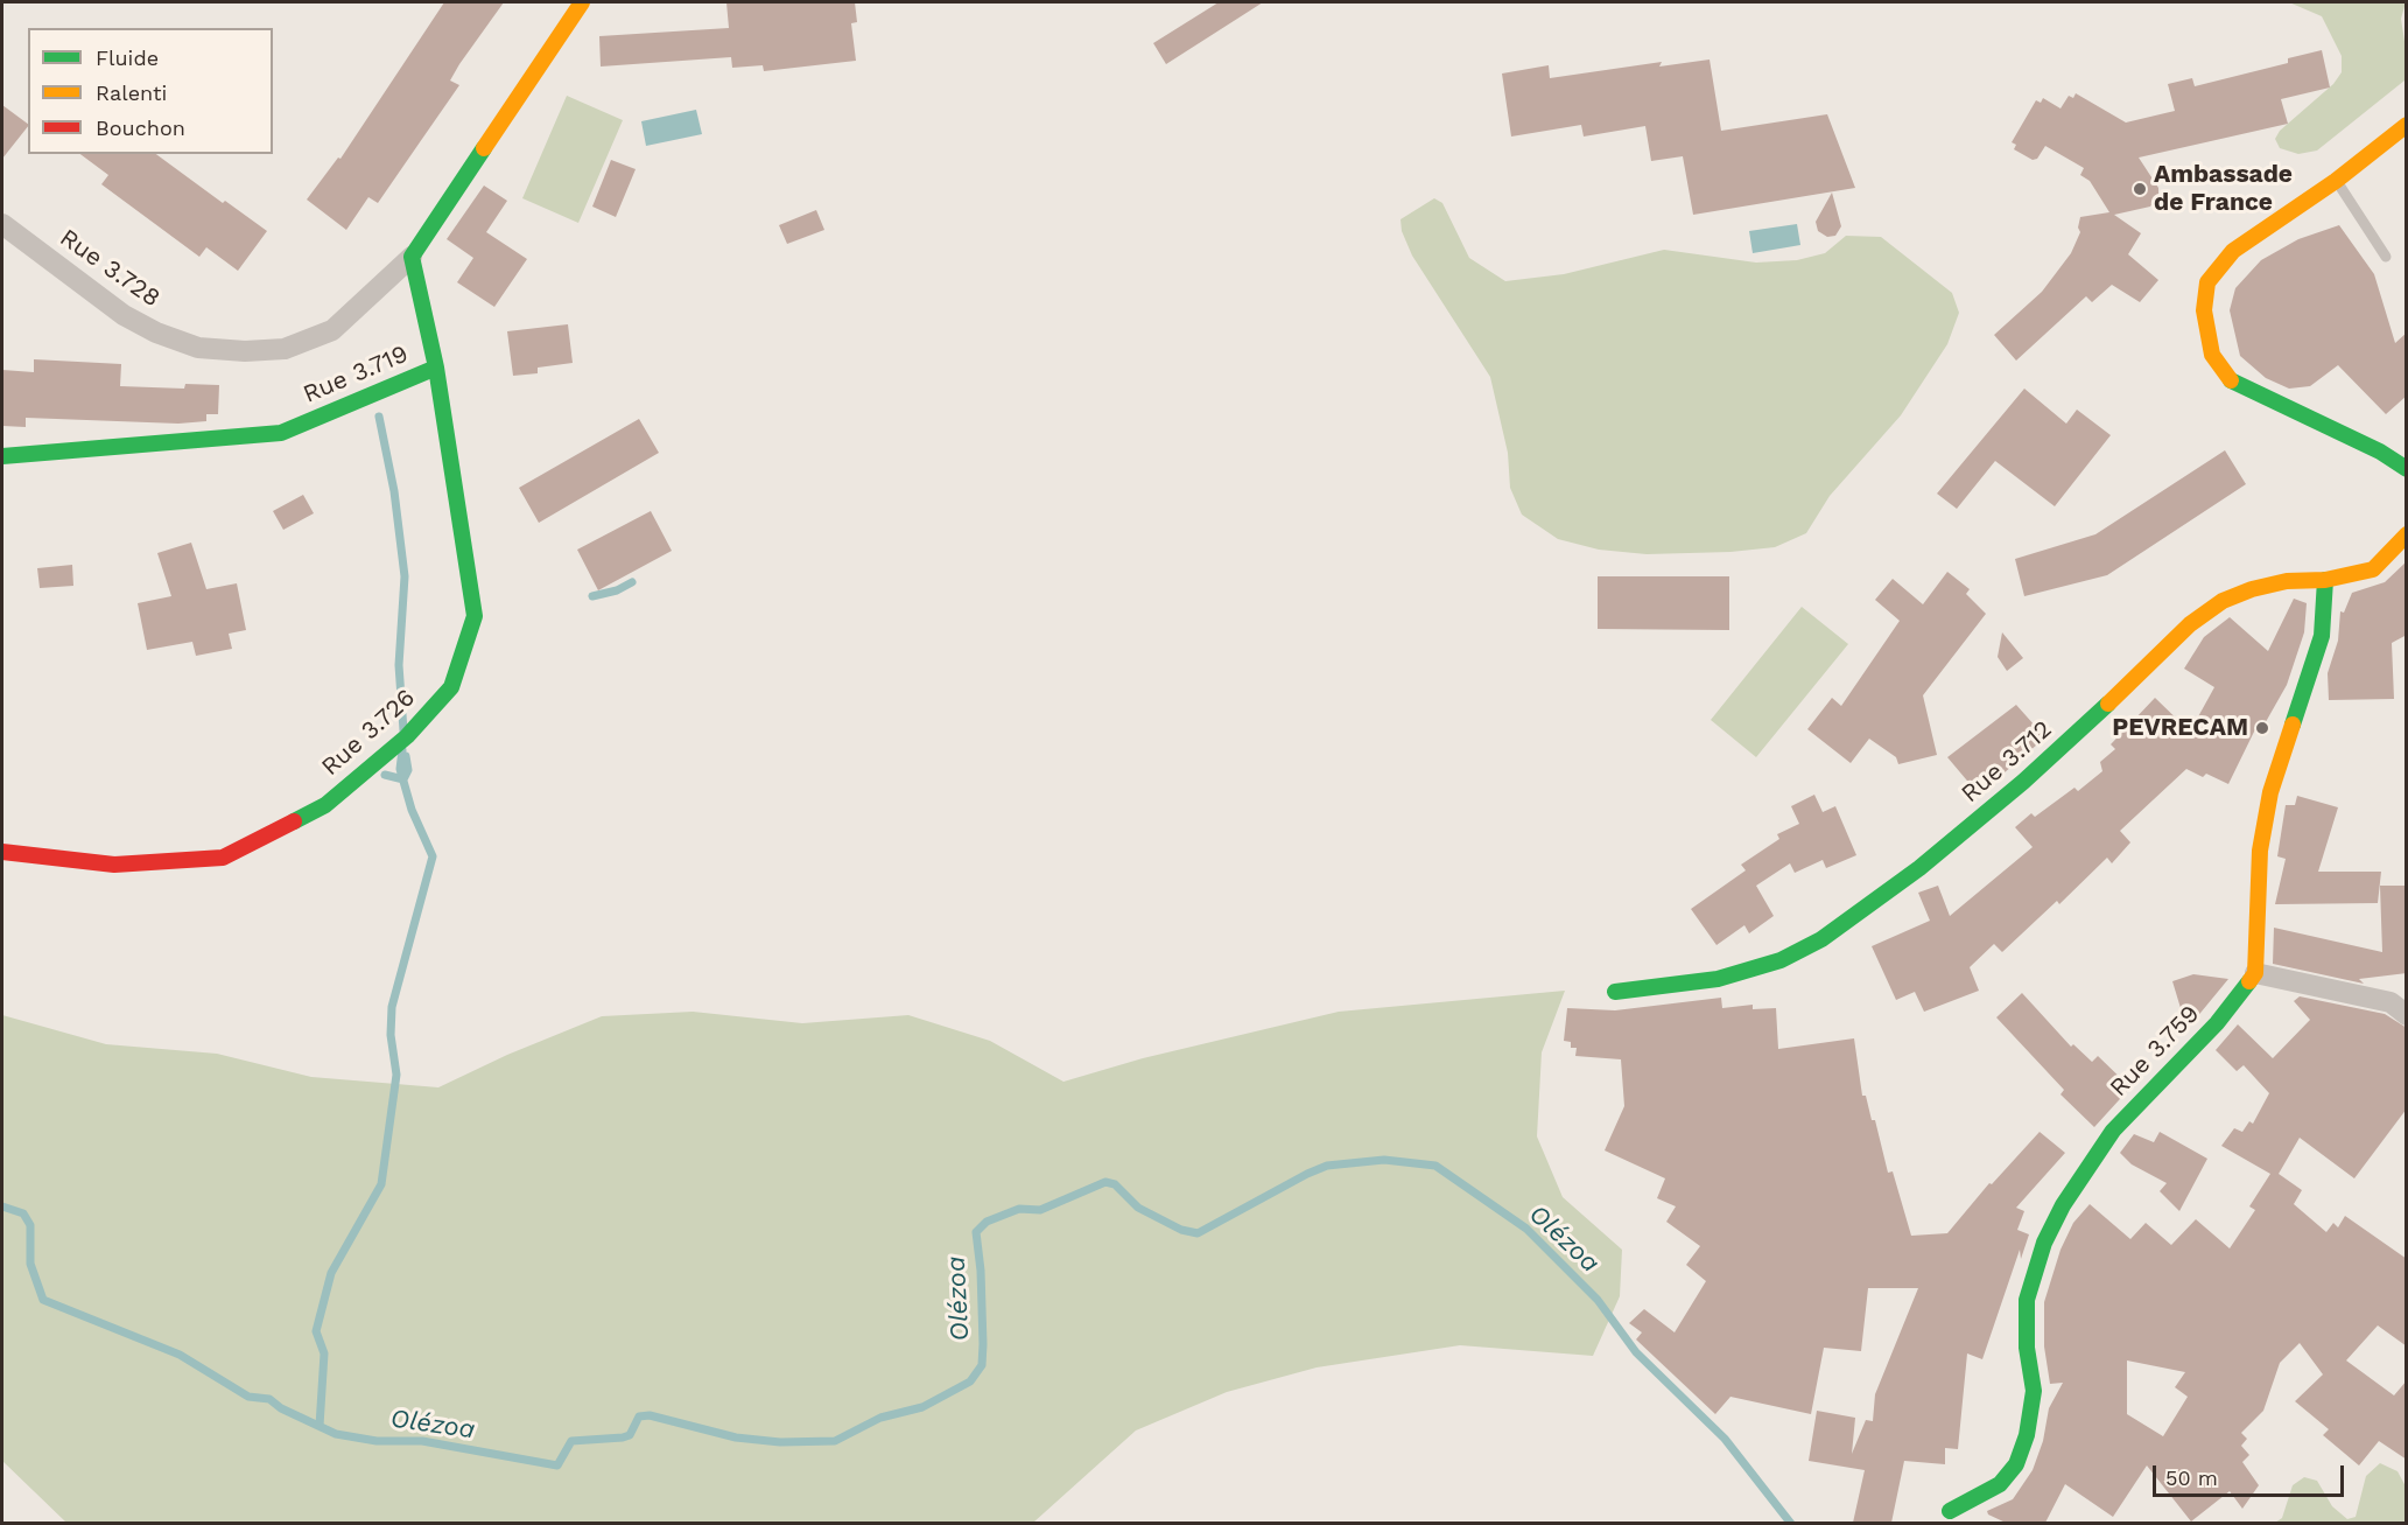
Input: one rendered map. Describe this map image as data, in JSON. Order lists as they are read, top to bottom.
{
  "streets": {
    "street": [
      "Rue 3.728",
      "Rue 3.719",
      "Rue 3.726",
      "Rue 3.712",
      "Rue 3.759"
    ]
  },
  "crossings": [
    ["Rue 3.728", "Rue 3.719"],
    ["Rue 3.719", "Rue 3.726"]
  ],
  "water": ["Olézoa"],
  "places": ["Ambassade de France", "PEVRECAM"],
  "legend": ["Fluide", "Ralenti", "Bouchon"],
  "scale_bar": "50 m"
}
